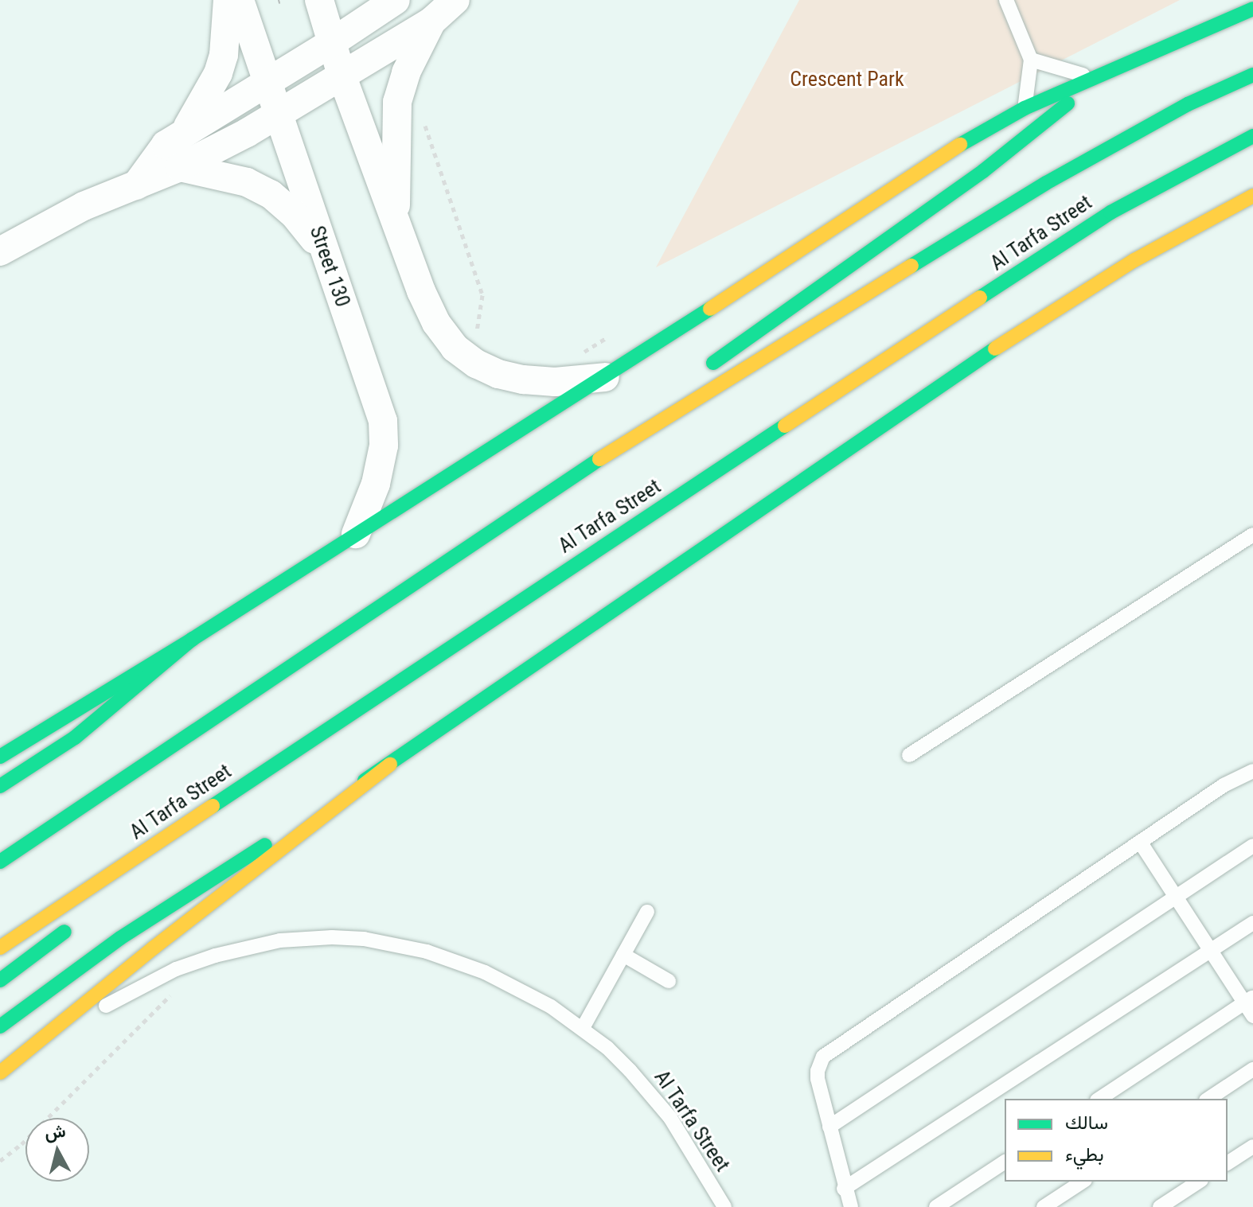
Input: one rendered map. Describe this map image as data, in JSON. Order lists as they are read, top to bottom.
{
  "streets": {
    "main road": ["Al Tarfa Street"],
    "street": ["Street 130"]
  },
  "parks": ["Crescent Park"],
  "legend": ["سالك", "بطيء"],
  "north": "top"
}
